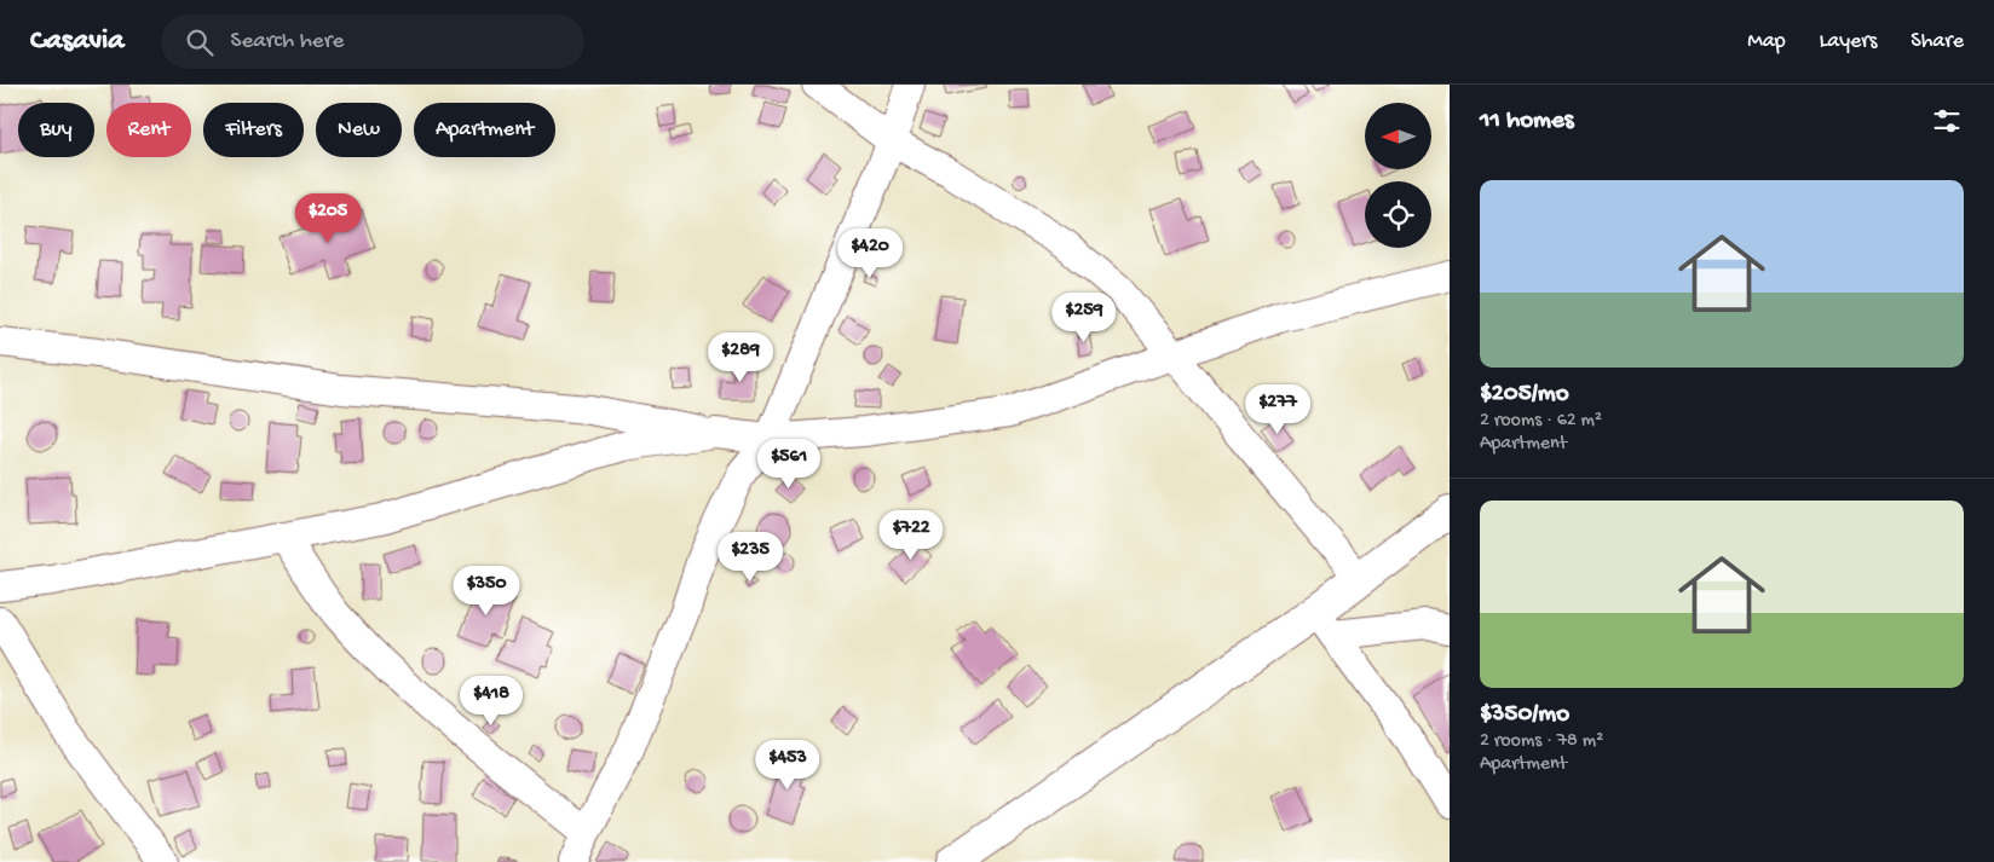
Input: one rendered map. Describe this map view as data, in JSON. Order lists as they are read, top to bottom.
{
  "north": "left",
  "page": {
    "header": "Casavia",
    "search": "Search here",
    "nav": ["Map", "Layers", "Share"],
    "heading": "11 homes",
    "chip": [
      "Buy",
      "Rent",
      "Filters",
      "New",
      "Apartment"
    ],
    "list": [
      {
        "name": "$205/mo",
        "note": "2 rooms · 62 m² · Apartment"
      },
      {
        "name": "$350/mo",
        "note": "2 rooms · 78 m² · Apartment"
      }
    ],
    "price": [
      "$205",
      "$420",
      "$259",
      "$289",
      "$277",
      "$561",
      "$722",
      "$235",
      "$350",
      "$418",
      "$453"
    ]
  }
}
